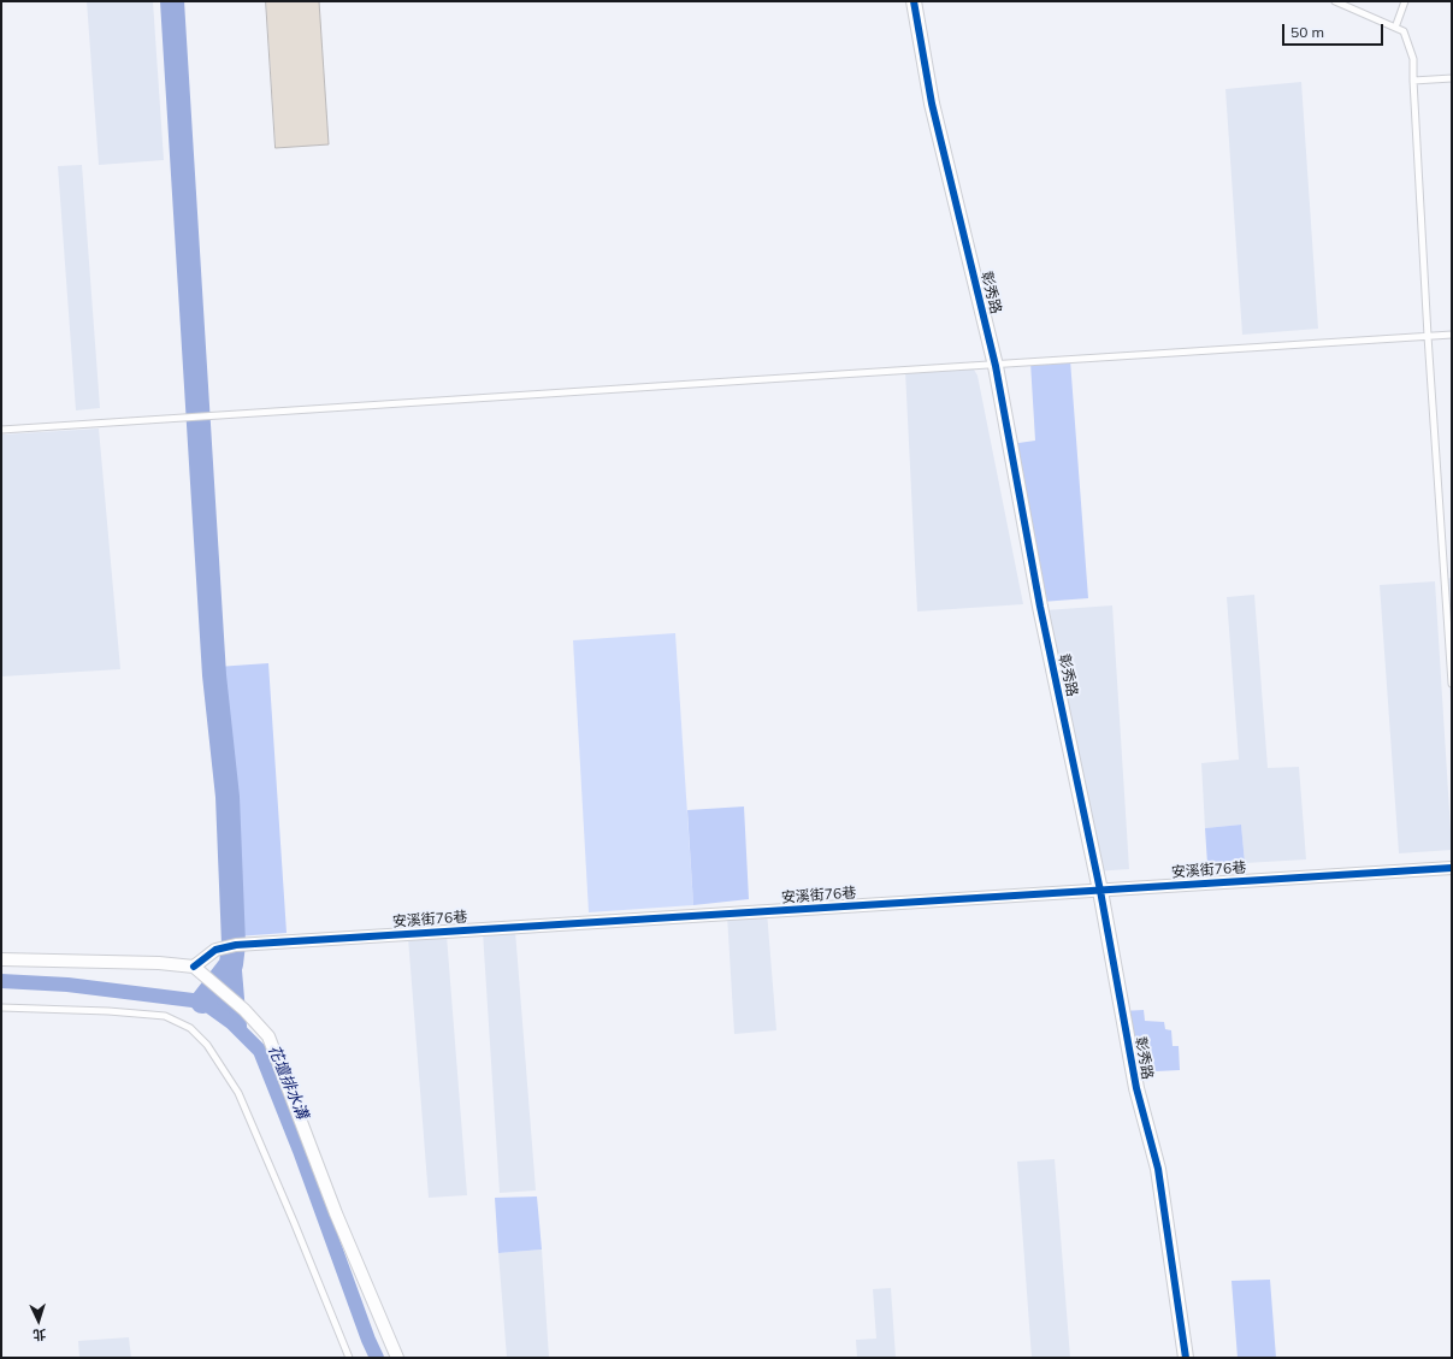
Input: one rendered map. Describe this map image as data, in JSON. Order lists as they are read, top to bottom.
{
  "streets": {
    "street": ["彰秀路", "安溪街76巷"]
  },
  "crossings": [
    ["彰秀路", "安溪街76巷"]
  ],
  "water": ["花壇排水溝"],
  "scale_bar": "50 m",
  "north": "bottom"
}
